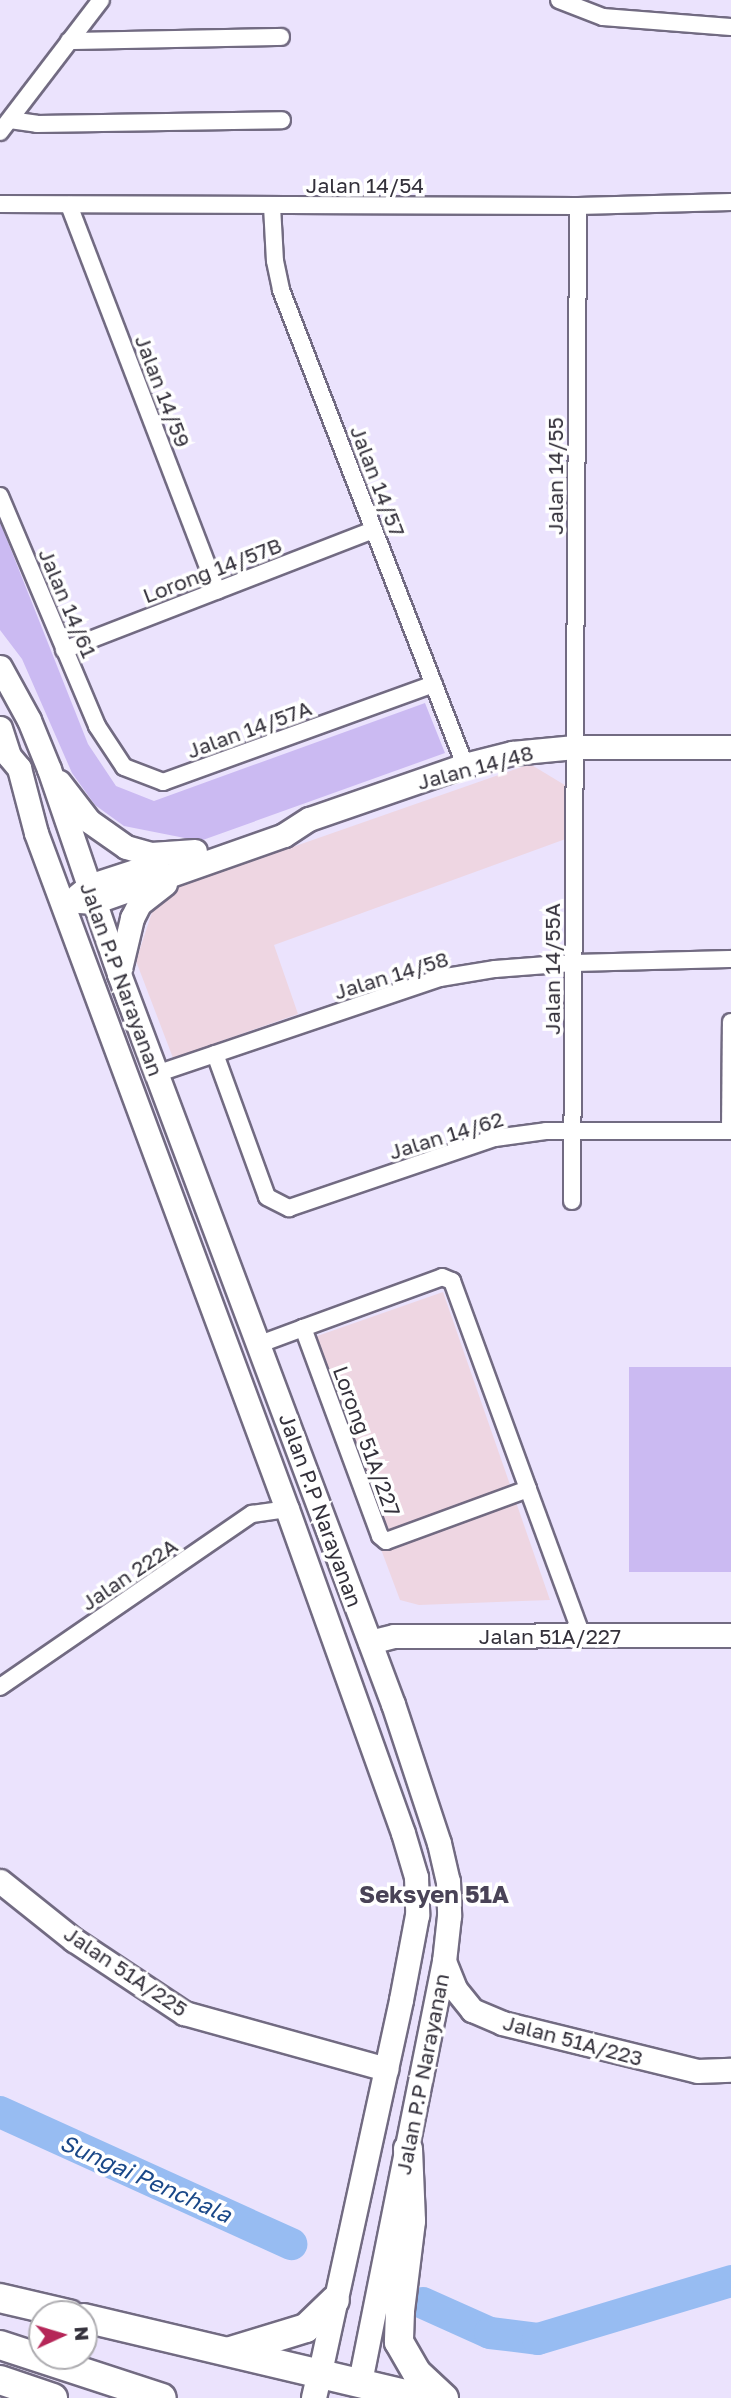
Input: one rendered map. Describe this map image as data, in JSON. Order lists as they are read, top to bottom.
{
  "streets": {
    "main road": [
      "Jalan 14/48",
      "Jalan P.P Narayanan",
      "Jalan 51A/227",
      "Jalan 51A/225",
      "Jalan 51A/223"
    ],
    "street": [
      "Jalan 14/54",
      "Jalan 14/59",
      "Jalan 14/55",
      "Jalan 14/57",
      "Lorong 14/57B",
      "Jalan 14/61",
      "Jalan 14/57A",
      "Jalan 14/55A",
      "Jalan 14/58",
      "Jalan 14/62",
      "Lorong 51A/227",
      "Jalan 222A"
    ]
  },
  "crossings": [
    ["Jalan 14/54", "Jalan 14/59"],
    ["Jalan 14/54", "Jalan 14/55"],
    ["Jalan 14/54", "Jalan 14/57"],
    ["Jalan 14/59", "Lorong 14/57B"],
    ["Jalan 14/55", "Jalan 14/48"],
    ["Jalan 14/55", "Jalan 14/55A"],
    ["Jalan 14/57", "Lorong 14/57B"],
    ["Jalan 14/57", "Jalan 14/57A"],
    ["Jalan 14/57", "Jalan 14/48"],
    ["Lorong 14/57B", "Jalan 14/61"],
    ["Jalan 14/61", "Jalan 14/57A"],
    ["Jalan 14/48", "Jalan 14/55A"],
    ["Jalan 14/48", "Jalan P.P Narayanan"],
    ["Jalan 14/55A", "Jalan 14/58"],
    ["Jalan 14/55A", "Jalan 14/62"],
    ["Jalan 14/58", "Jalan P.P Narayanan"],
    ["Jalan 14/58", "Jalan 14/62"],
    ["Jalan P.P Narayanan", "Jalan 222A"],
    ["Jalan P.P Narayanan", "Jalan 51A/227"],
    ["Jalan P.P Narayanan", "Jalan 51A/225"],
    ["Jalan P.P Narayanan", "Jalan 51A/223"]
  ],
  "districts": ["Seksyen 51A"],
  "water": ["Sungai Penchala"],
  "north": "right"
}
